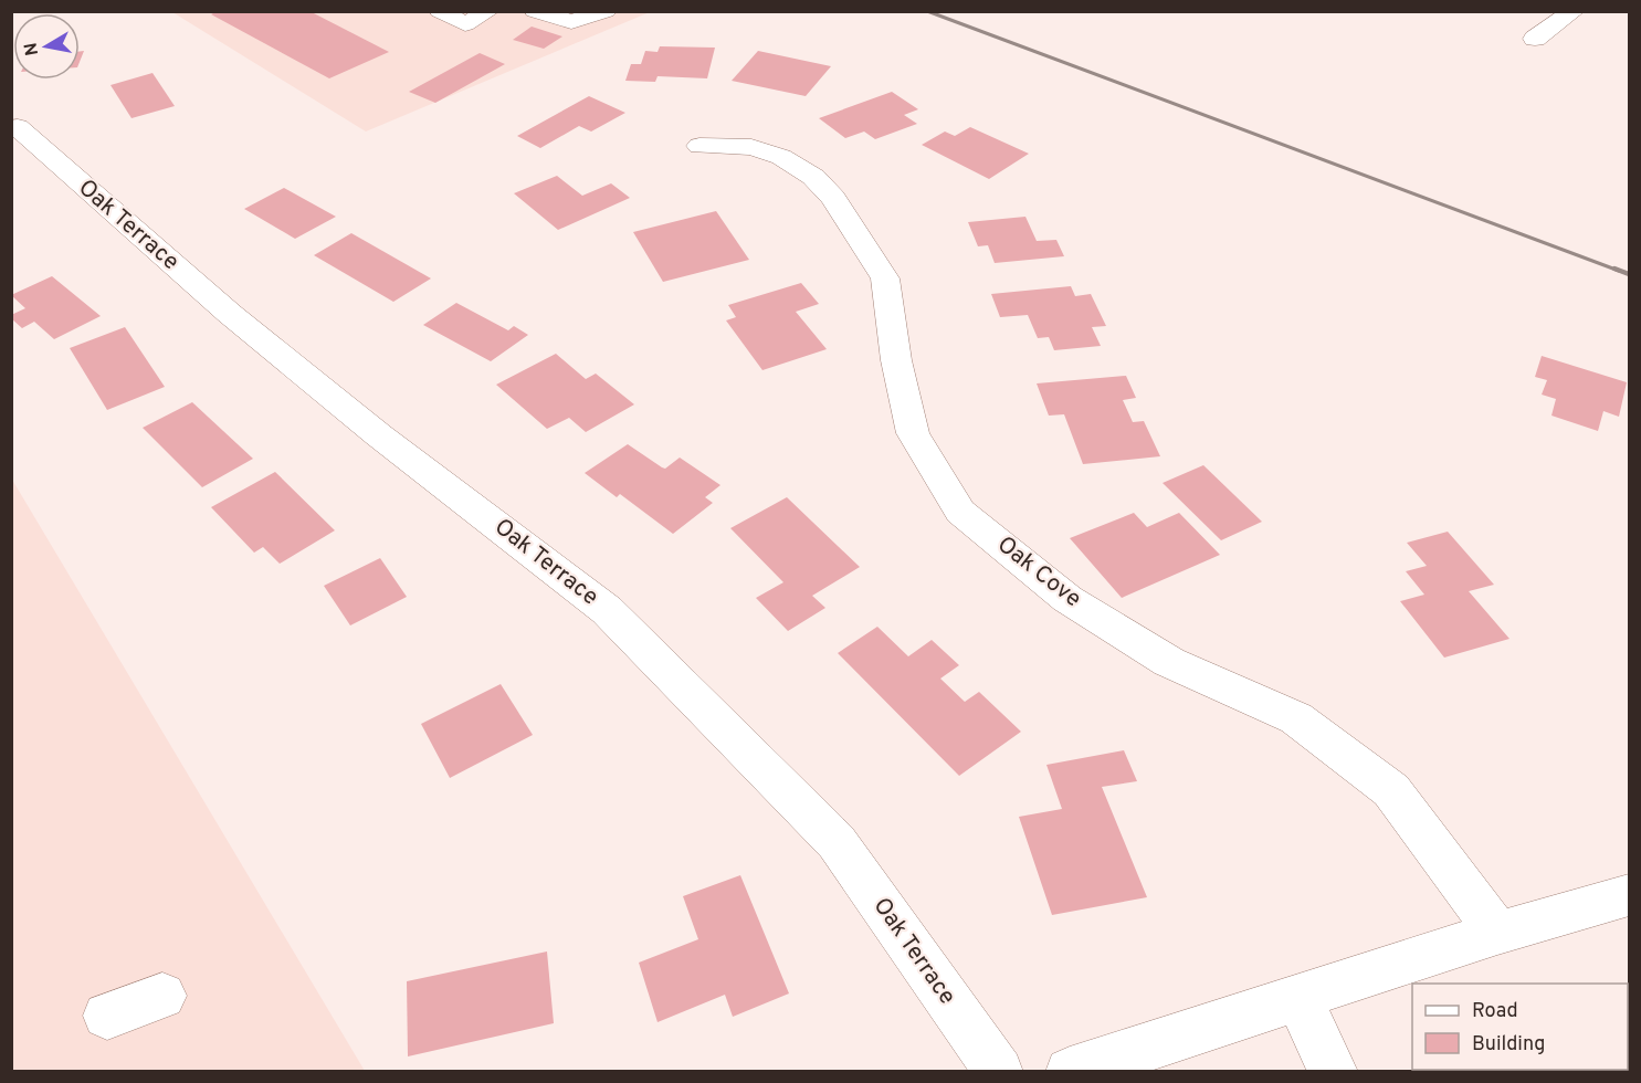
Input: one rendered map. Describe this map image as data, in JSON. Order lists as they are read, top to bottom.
{
  "streets": {
    "street": ["Oak Terrace", "Oak Cove"]
  },
  "legend": ["Road", "Building"],
  "north": "left"
}
